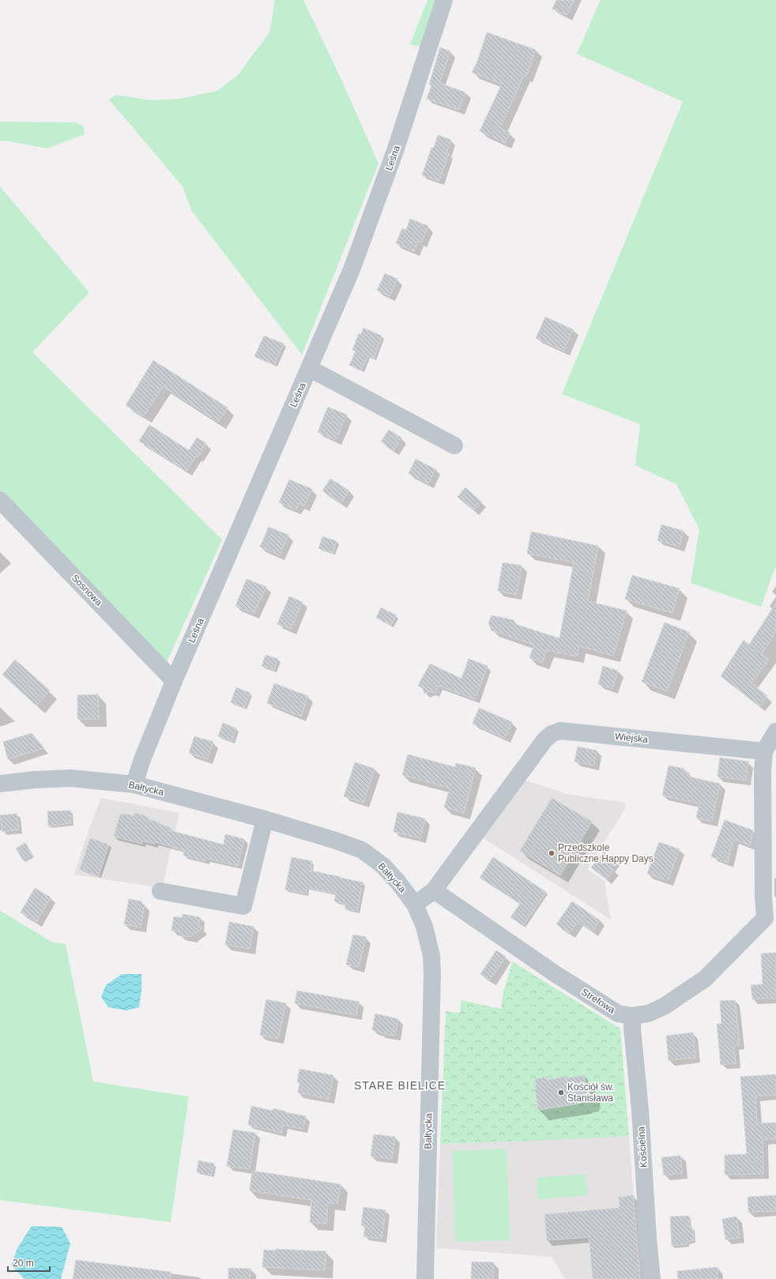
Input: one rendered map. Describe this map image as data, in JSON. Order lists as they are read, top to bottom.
{
  "streets": {
    "street": [
      "Leśna",
      "Sosnowa",
      "Wiejska",
      "Bałtycka",
      "Strefowa",
      "Kościelna"
    ]
  },
  "crossings": [
    ["Leśna", "Sosnowa"],
    ["Leśna", "Bałtycka"],
    ["Wiejska", "Bałtycka"],
    ["Wiejska", "Strefowa"],
    ["Strefowa", "Kościelna"]
  ],
  "districts": ["STARE BIELICE"],
  "places": ["Przedszkole Publiczne Happy Days", "Kościół św. Stanisława"],
  "scale_bar": "20 m"
}
